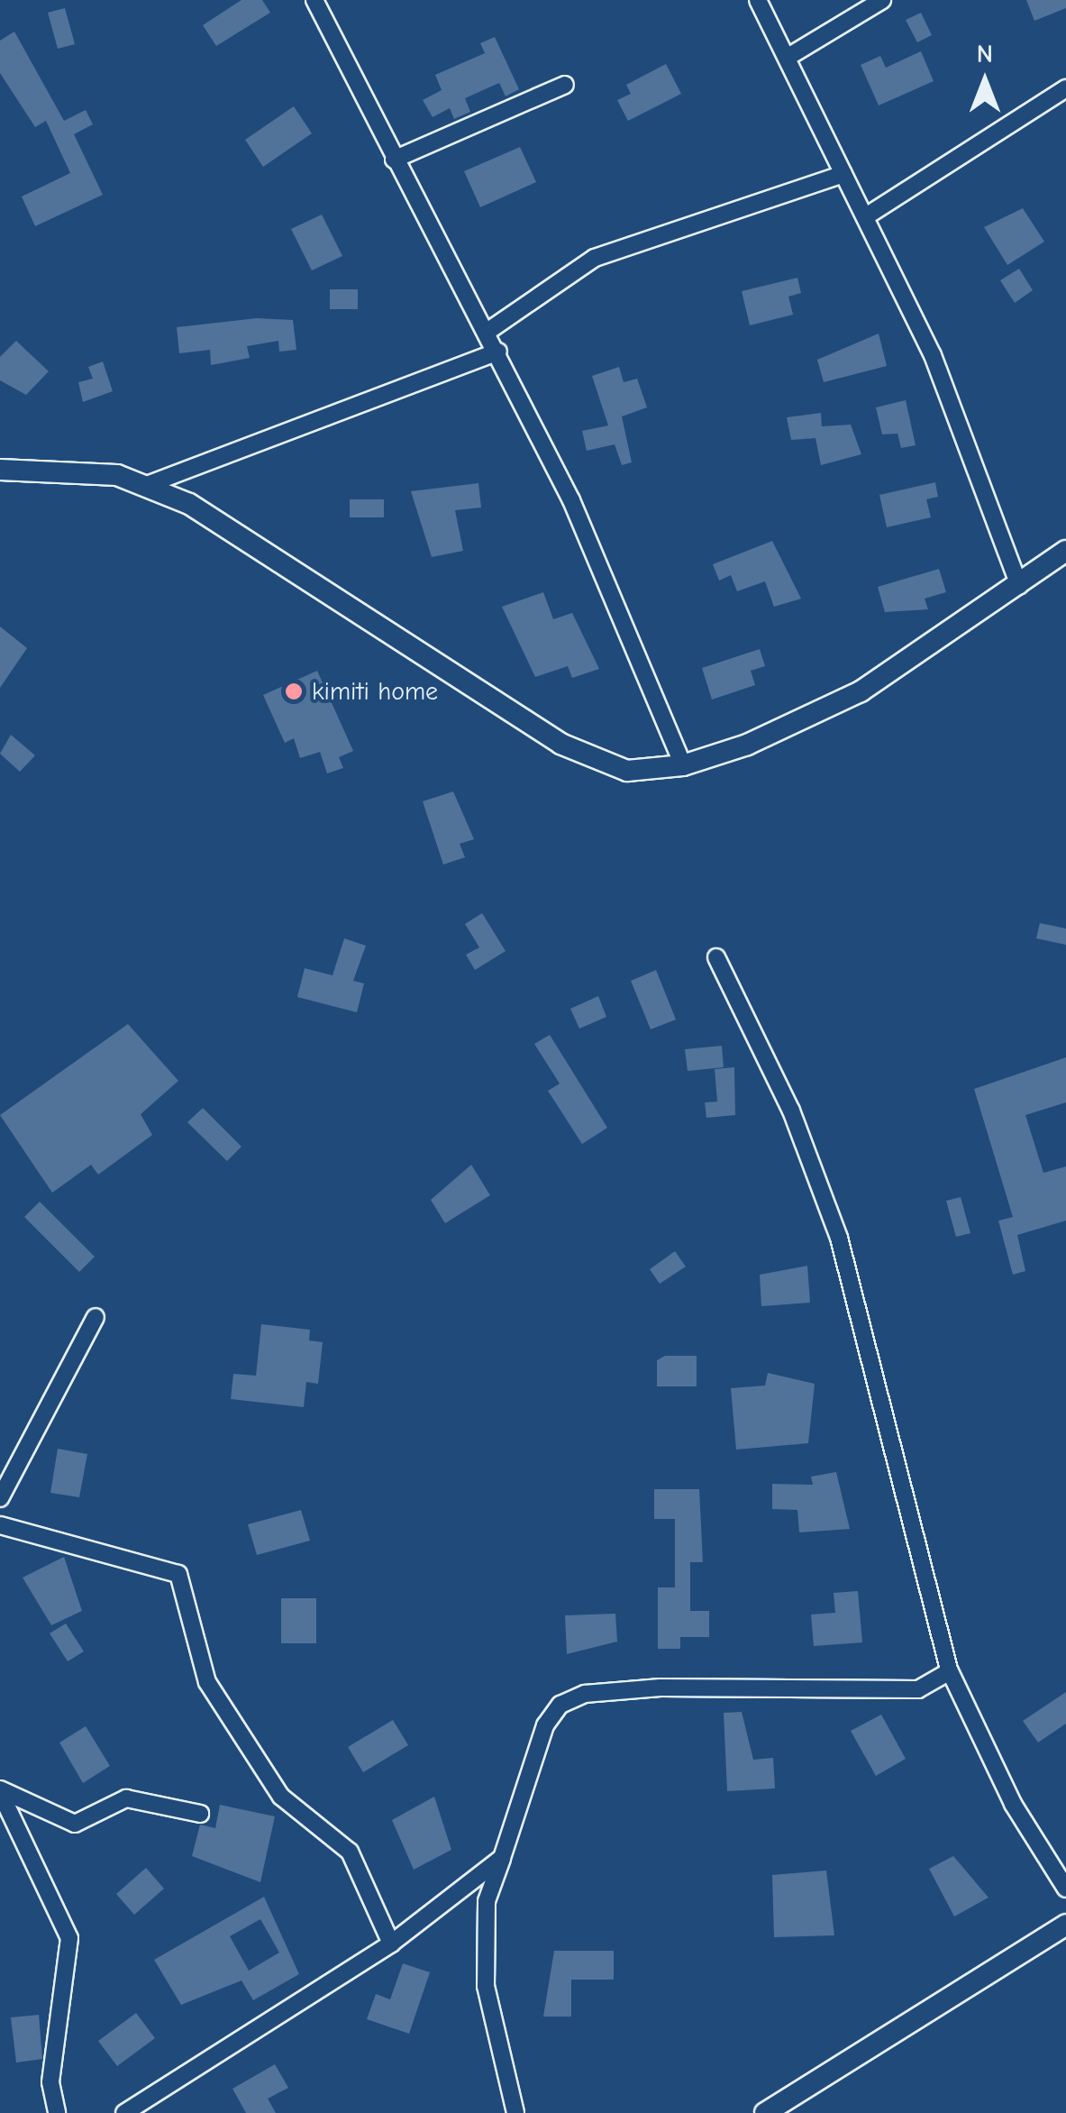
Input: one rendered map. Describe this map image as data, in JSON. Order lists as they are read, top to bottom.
{
  "places": ["kimiti home"],
  "north": "top"
}
